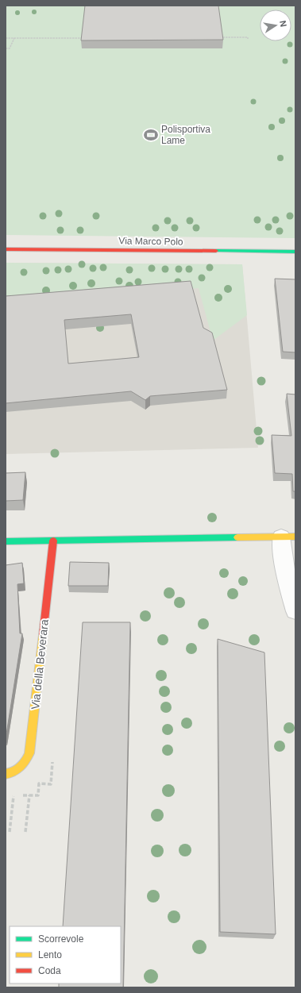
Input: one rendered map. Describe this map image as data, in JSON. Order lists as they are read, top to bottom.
{
  "streets": {
    "street": ["Via Marco Polo", "Via della Beverara"]
  },
  "places": {
    "sports": ["Polisportiva Lame"]
  },
  "legend": ["Scorrevole", "Lento", "Coda"],
  "north": "right"
}
